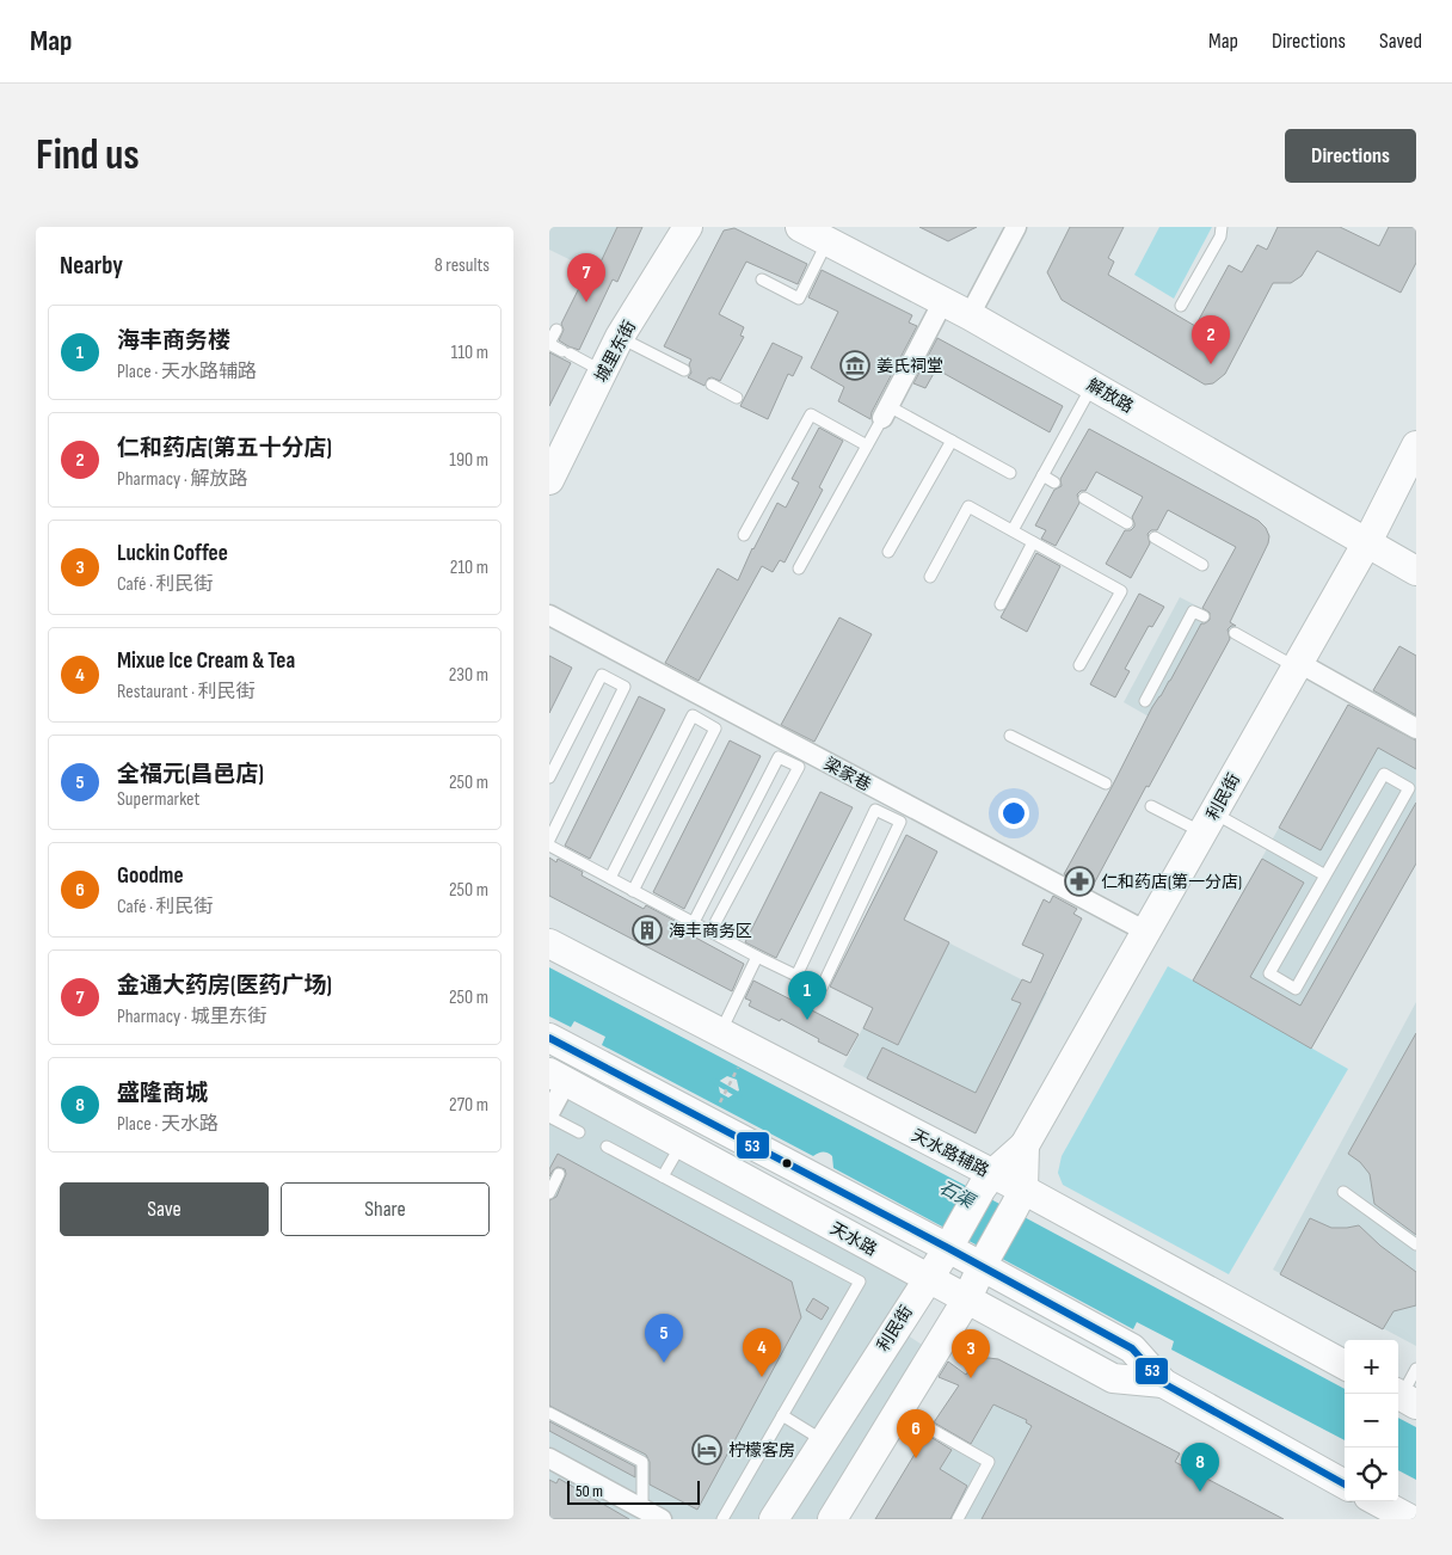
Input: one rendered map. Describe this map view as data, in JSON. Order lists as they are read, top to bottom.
{
  "streets": {
    "street": [
      "城里东街",
      "解放路",
      "梁家巷",
      "利民街",
      "天水路辅路",
      "天水路"
    ]
  },
  "crossings": [
    ["解放路", "利民街"],
    ["梁家巷", "利民街"],
    ["利民街", "天水路辅路"],
    ["利民街", "天水路"]
  ],
  "water": ["石渠"],
  "places": {
    "museum": ["姜氏祠堂"],
    "pharmacy": ["仁和药店(第一分店)"],
    "building": ["海丰商务区"],
    "hotel": ["柠檬客房"]
  },
  "lines": ["transit line 53"],
  "scale_bar": "50 m",
  "page": {
    "header": "Map",
    "nav": ["Map", "Directions", "Saved"],
    "buttons": [
      "Directions",
      ["Save", "Share"]
    ],
    "title": "Find us",
    "heading": ["Nearby", "8 results"],
    "pins": [
      "7",
      "2",
      "1",
      "5",
      "4",
      "3",
      "6",
      "8"
    ],
    "list": [
      {
        "mark": "1",
        "name": "海丰商务楼",
        "note": "Place · 天水路辅路",
        "value": "110 m"
      },
      {
        "mark": "2",
        "name": "仁和药店(第五十分店)",
        "note": "Pharmacy · 解放路",
        "value": "190 m"
      },
      {
        "mark": "3",
        "name": "Luckin Coffee",
        "note": "Café · 利民街",
        "value": "210 m"
      },
      {
        "mark": "4",
        "name": "Mixue Ice Cream & Tea",
        "note": "Restaurant · 利民街",
        "value": "230 m"
      },
      {
        "mark": "5",
        "name": "全福元(昌邑店)",
        "note": "Supermarket",
        "value": "250 m"
      },
      {
        "mark": "6",
        "name": "Goodme",
        "note": "Café · 利民街",
        "value": "250 m"
      },
      {
        "mark": "7",
        "name": "金通大药房(医药广场)",
        "note": "Pharmacy · 城里东街",
        "value": "250 m"
      },
      {
        "mark": "8",
        "name": "盛隆商城",
        "note": "Place · 天水路",
        "value": "270 m"
      }
    ],
    "map_buttons": ["+", "−"],
    "scale": "50 m"
  }
}
